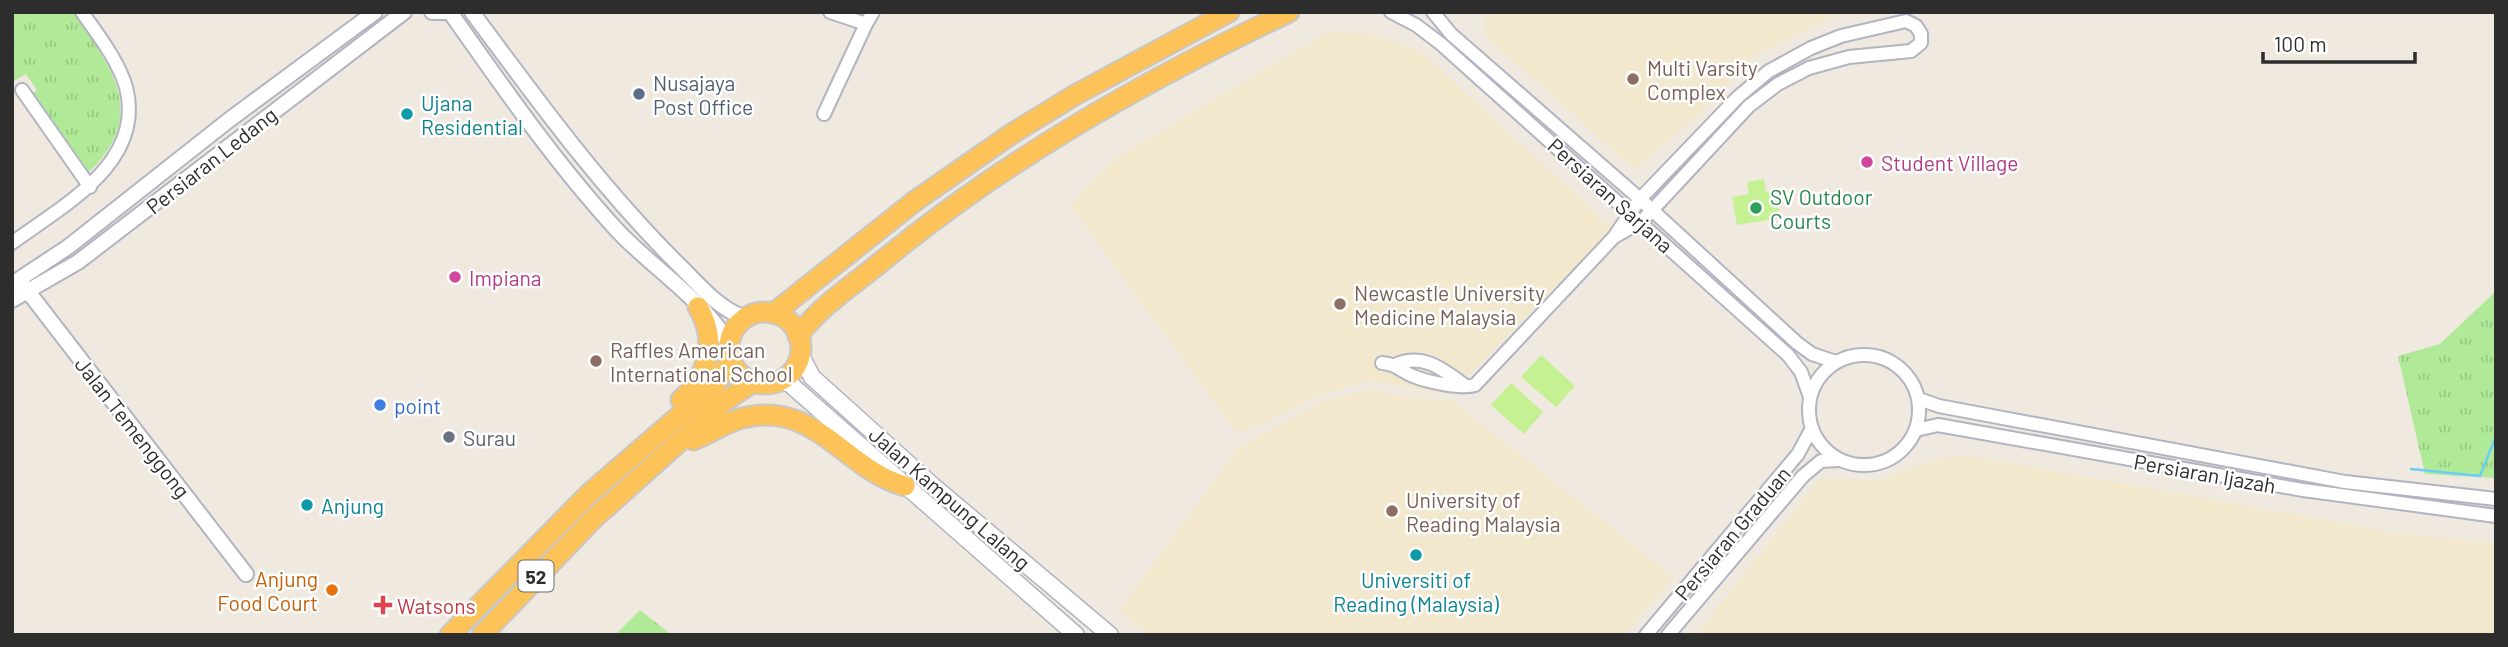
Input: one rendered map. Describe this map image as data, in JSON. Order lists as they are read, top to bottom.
{
  "streets": {
    "highway": ["52"],
    "main road": ["Jalan Kampung Lalang"],
    "street": [
      "Persiaran Ledang",
      "Persiaran Sarjana",
      "Jalan Temenggong",
      "Persiaran Ijazah",
      "Persiaran Graduan"
    ]
  },
  "crossings": [
    ["Persiaran Ledang", "Jalan Temenggong"],
    ["Persiaran Sarjana", "Persiaran Ijazah"],
    ["Persiaran Sarjana", "Persiaran Graduan"],
    ["Persiaran Ijazah", "Persiaran Graduan"],
    ["Jalan Kampung Lalang", "52"]
  ],
  "places": {
    "other": [
      "Multi Varsity Complex",
      "Nusajaya Post Office",
      "Ujana Residential",
      "Student Village",
      "SV Outdoor Courts",
      "Impiana",
      "Newcastle University Medicine Malaysia",
      "Raffles American International School",
      "point",
      "Surau",
      "Anjung",
      "University of Reading Malaysia",
      "Universiti of Reading (Malaysia)",
      "Anjung Food Court"
    ],
    "health": ["Watsons"]
  },
  "scale_bar": "100 m"
}
